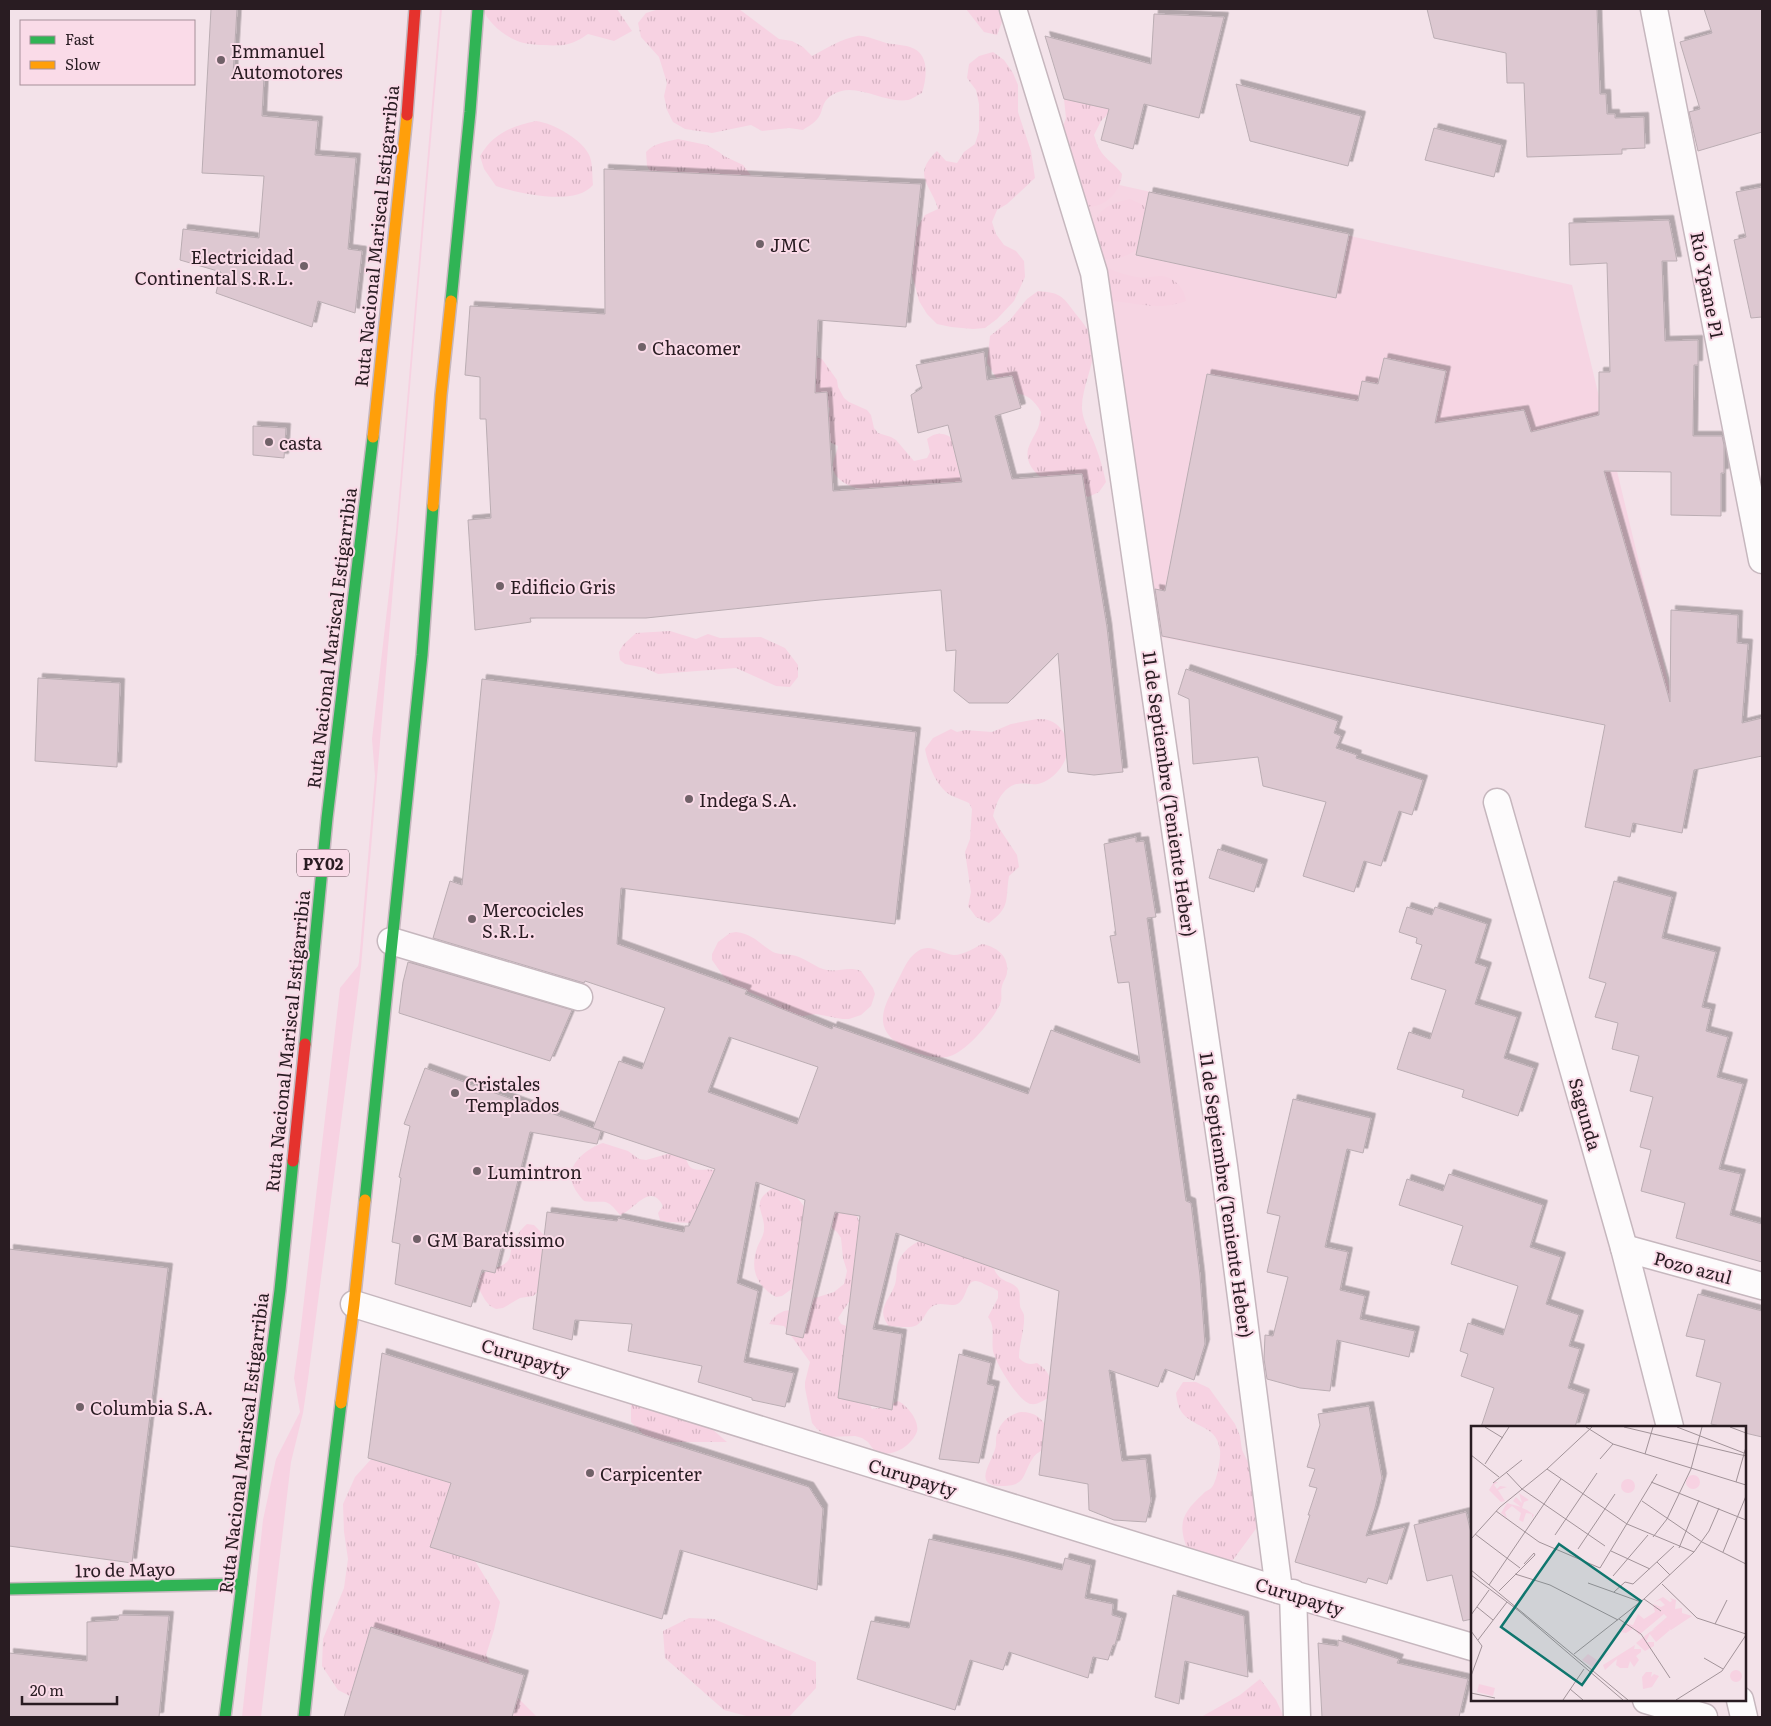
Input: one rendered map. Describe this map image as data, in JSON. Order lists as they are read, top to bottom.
{
  "streets": {
    "main road": ["Ruta Nacional Mariscal Estigarribia", "PY02", "1ro de Mayo"],
    "street": [
      "Río Ypane P1",
      "11 de Septiembre (Teniente Heber)",
      "Sagunda",
      "Pozo azul",
      "Curupayty"
    ]
  },
  "crossings": [
    ["Ruta Nacional Mariscal Estigarribia", "1ro de Mayo"],
    ["11 de Septiembre (Teniente Heber)", "Curupayty"],
    ["Sagunda", "Pozo azul"]
  ],
  "places": [
    "Emmanuel Automotores",
    "JMC",
    "Electricidad Continental S.R.L.",
    "Chacomer",
    "casta",
    "Edificio Gris",
    "Indega S.A.",
    "Mercocicles S.R.L.",
    "Cristales Templados",
    "Lumintron",
    "GM Baratissimo",
    "Columbia S.A.",
    "Carpicenter"
  ],
  "legend": ["Fast", "Slow"],
  "scale_bar": "20 m"
}
